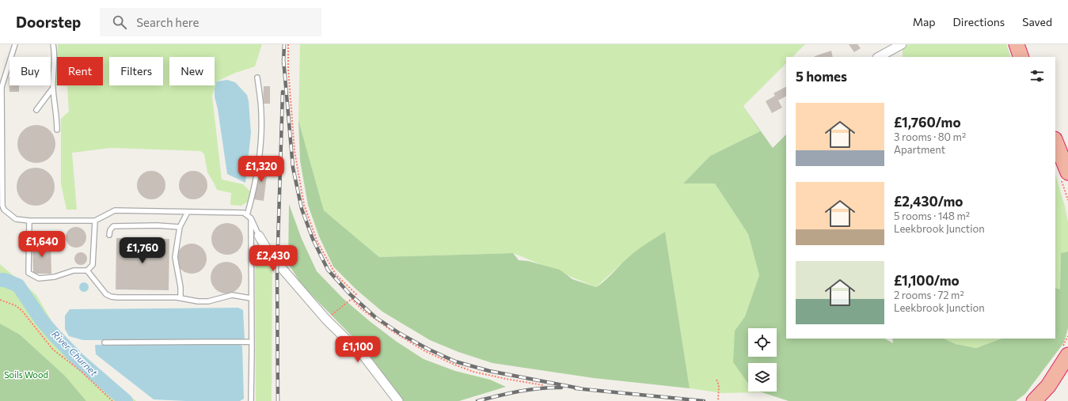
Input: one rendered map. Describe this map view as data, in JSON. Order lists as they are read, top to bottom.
{
  "water": ["River Churnet"],
  "parks": ["Soils Wood"],
  "page": {
    "header": "Doorstep",
    "search": "Search here",
    "nav": ["Map", "Directions", "Saved"],
    "chip": [
      "Buy",
      "Rent",
      "Filters",
      "New"
    ],
    "heading": "5 homes",
    "list": [
      {
        "name": "£1,760/mo",
        "note": "3 rooms · 80 m² · Apartment"
      },
      {
        "name": "£2,430/mo",
        "note": "5 rooms · 148 m² · Leekbrook Junction"
      },
      {
        "name": "£1,100/mo",
        "note": "2 rooms · 72 m² · Leekbrook Junction"
      }
    ],
    "price": [
      "£1,320",
      "£1,640",
      "£1,760",
      "£2,430",
      "£1,100"
    ]
  }
}
